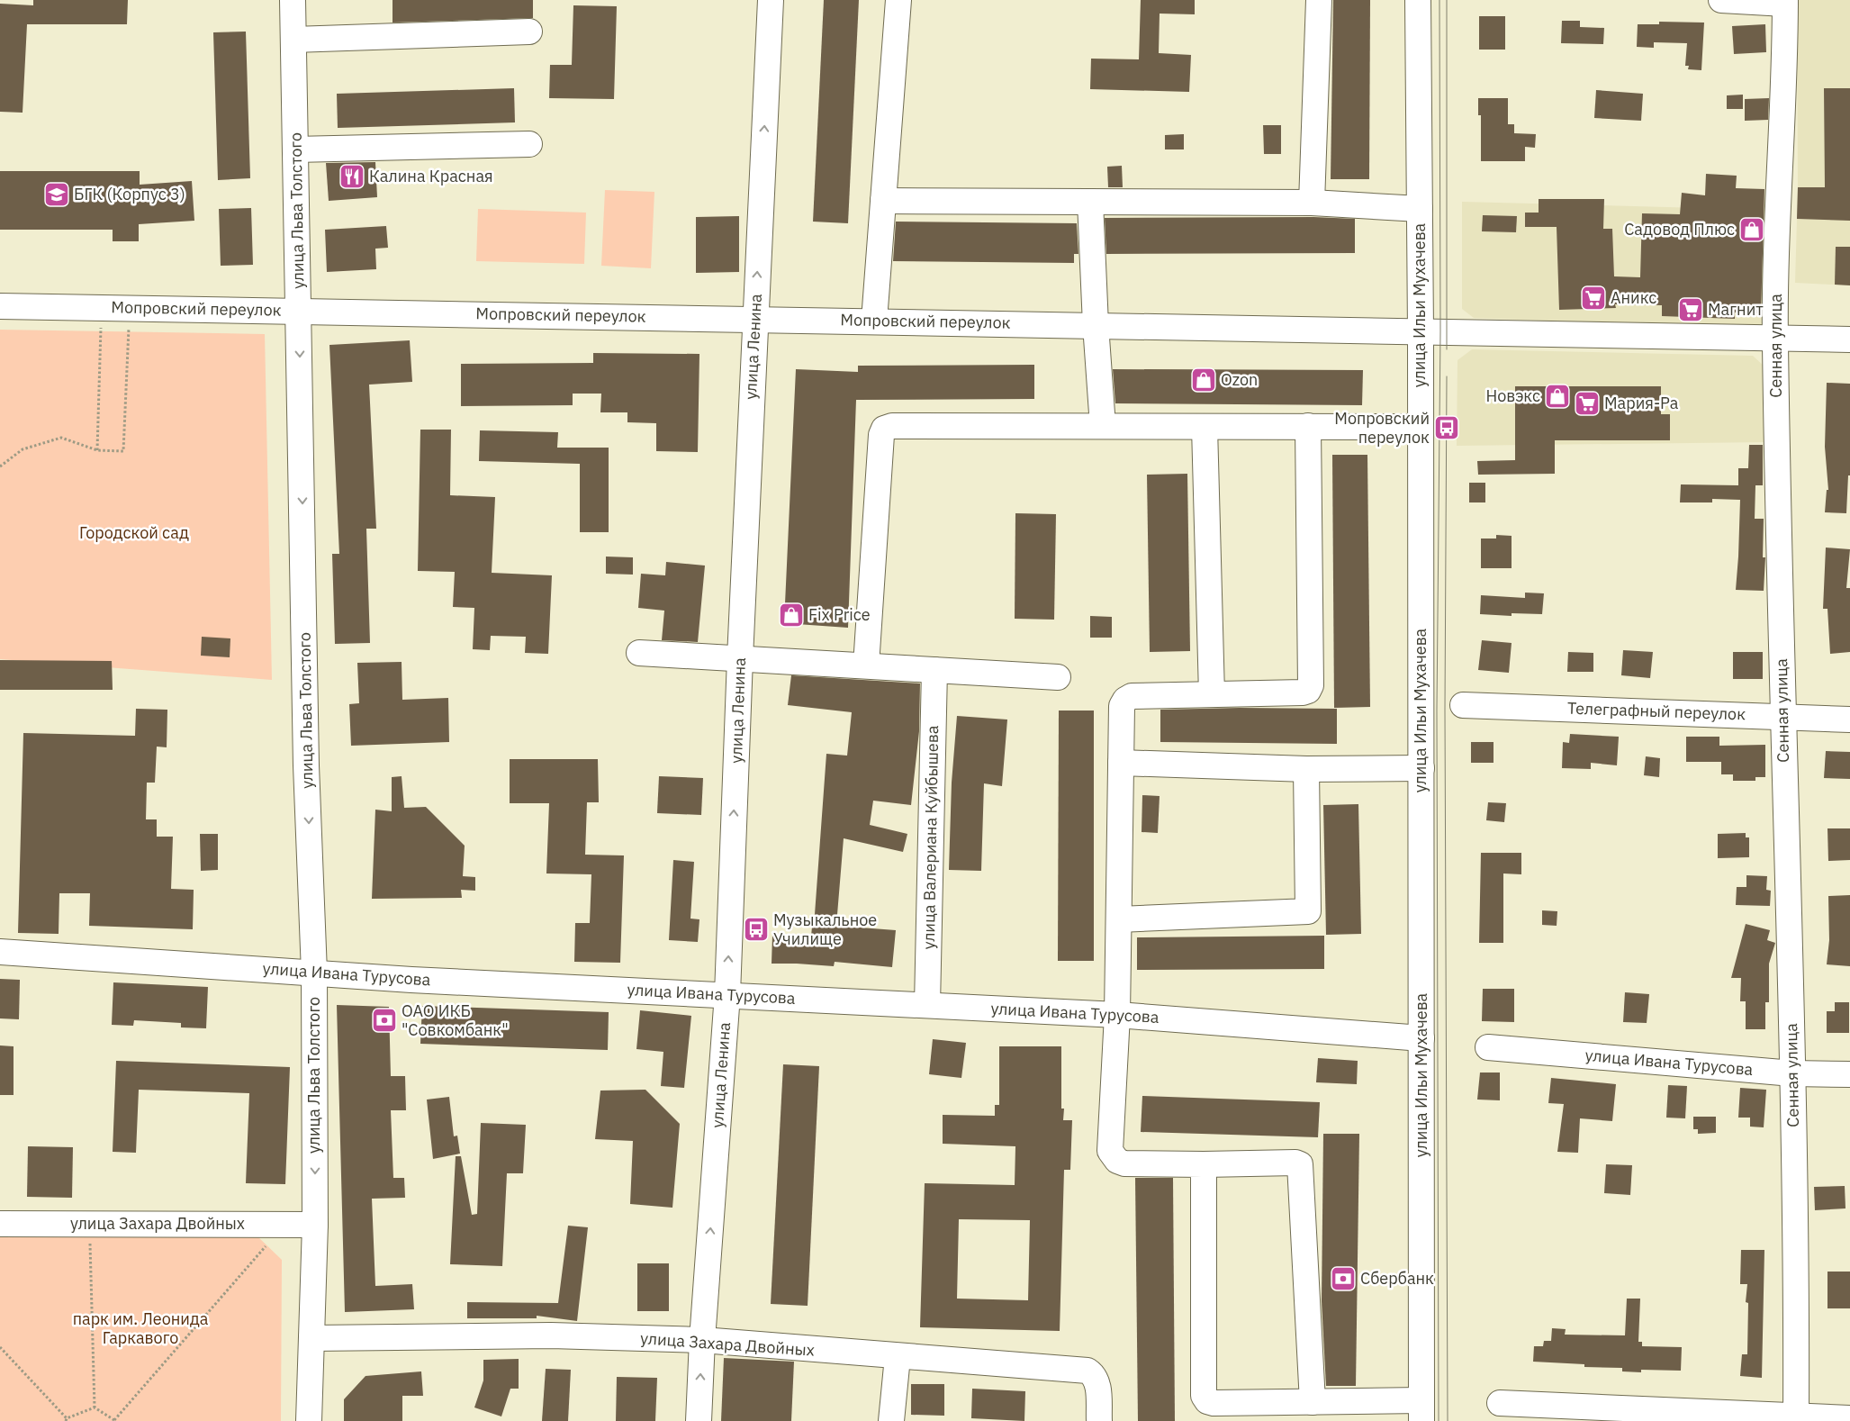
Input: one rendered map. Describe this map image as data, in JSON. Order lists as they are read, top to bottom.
{
  "streets": {
    "street": [
      "улица Льва Толстого",
      "улица Ильи Мухачева",
      "Мопровский переулок",
      "Сенная улица",
      "улица Ленина",
      "Телеграфный переулок",
      "улица Валериана Куйбышева",
      "улица Ивана Турусова",
      "улица Захара Двойных"
    ]
  },
  "crossings": [
    ["улица Льва Толстого", "Мопровский переулок"],
    ["улица Льва Толстого", "улица Ивана Турусова"],
    ["улица Льва Толстого", "улица Захара Двойных"],
    ["улица Ильи Мухачева", "Мопровский переулок"],
    ["улица Ильи Мухачева", "улица Ивана Турусова"],
    ["Мопровский переулок", "Сенная улица"],
    ["Мопровский переулок", "улица Ленина"],
    ["Сенная улица", "Телеграфный переулок"],
    ["Сенная улица", "улица Ивана Турусова"],
    ["улица Ленина", "улица Ивана Турусова"],
    ["улица Ленина", "улица Захара Двойных"],
    ["улица Валериана Куйбышева", "улица Ивана Турусова"]
  ],
  "one_way": ["улица Льва Толстого"],
  "parks": ["Городской сад", "парк им. Леонида Гаркавого"],
  "places": {
    "restaurant": ["Калина Красная"],
    "school or university": ["БГК (Корпус 3)"],
    "shop": [
      "Садовод Плюс",
      "Ozon",
      "Новэкс",
      "Fix Price"
    ],
    "supermarket": ["Аникс", "Магнит", "Мария-Ра"],
    "bus stop": ["Мопровский переулок", "Музыкальное Училище"],
    "bank": ["ОАО ИКБ \"Совкомбанк\"", "Сбербанк"]
  }
}
